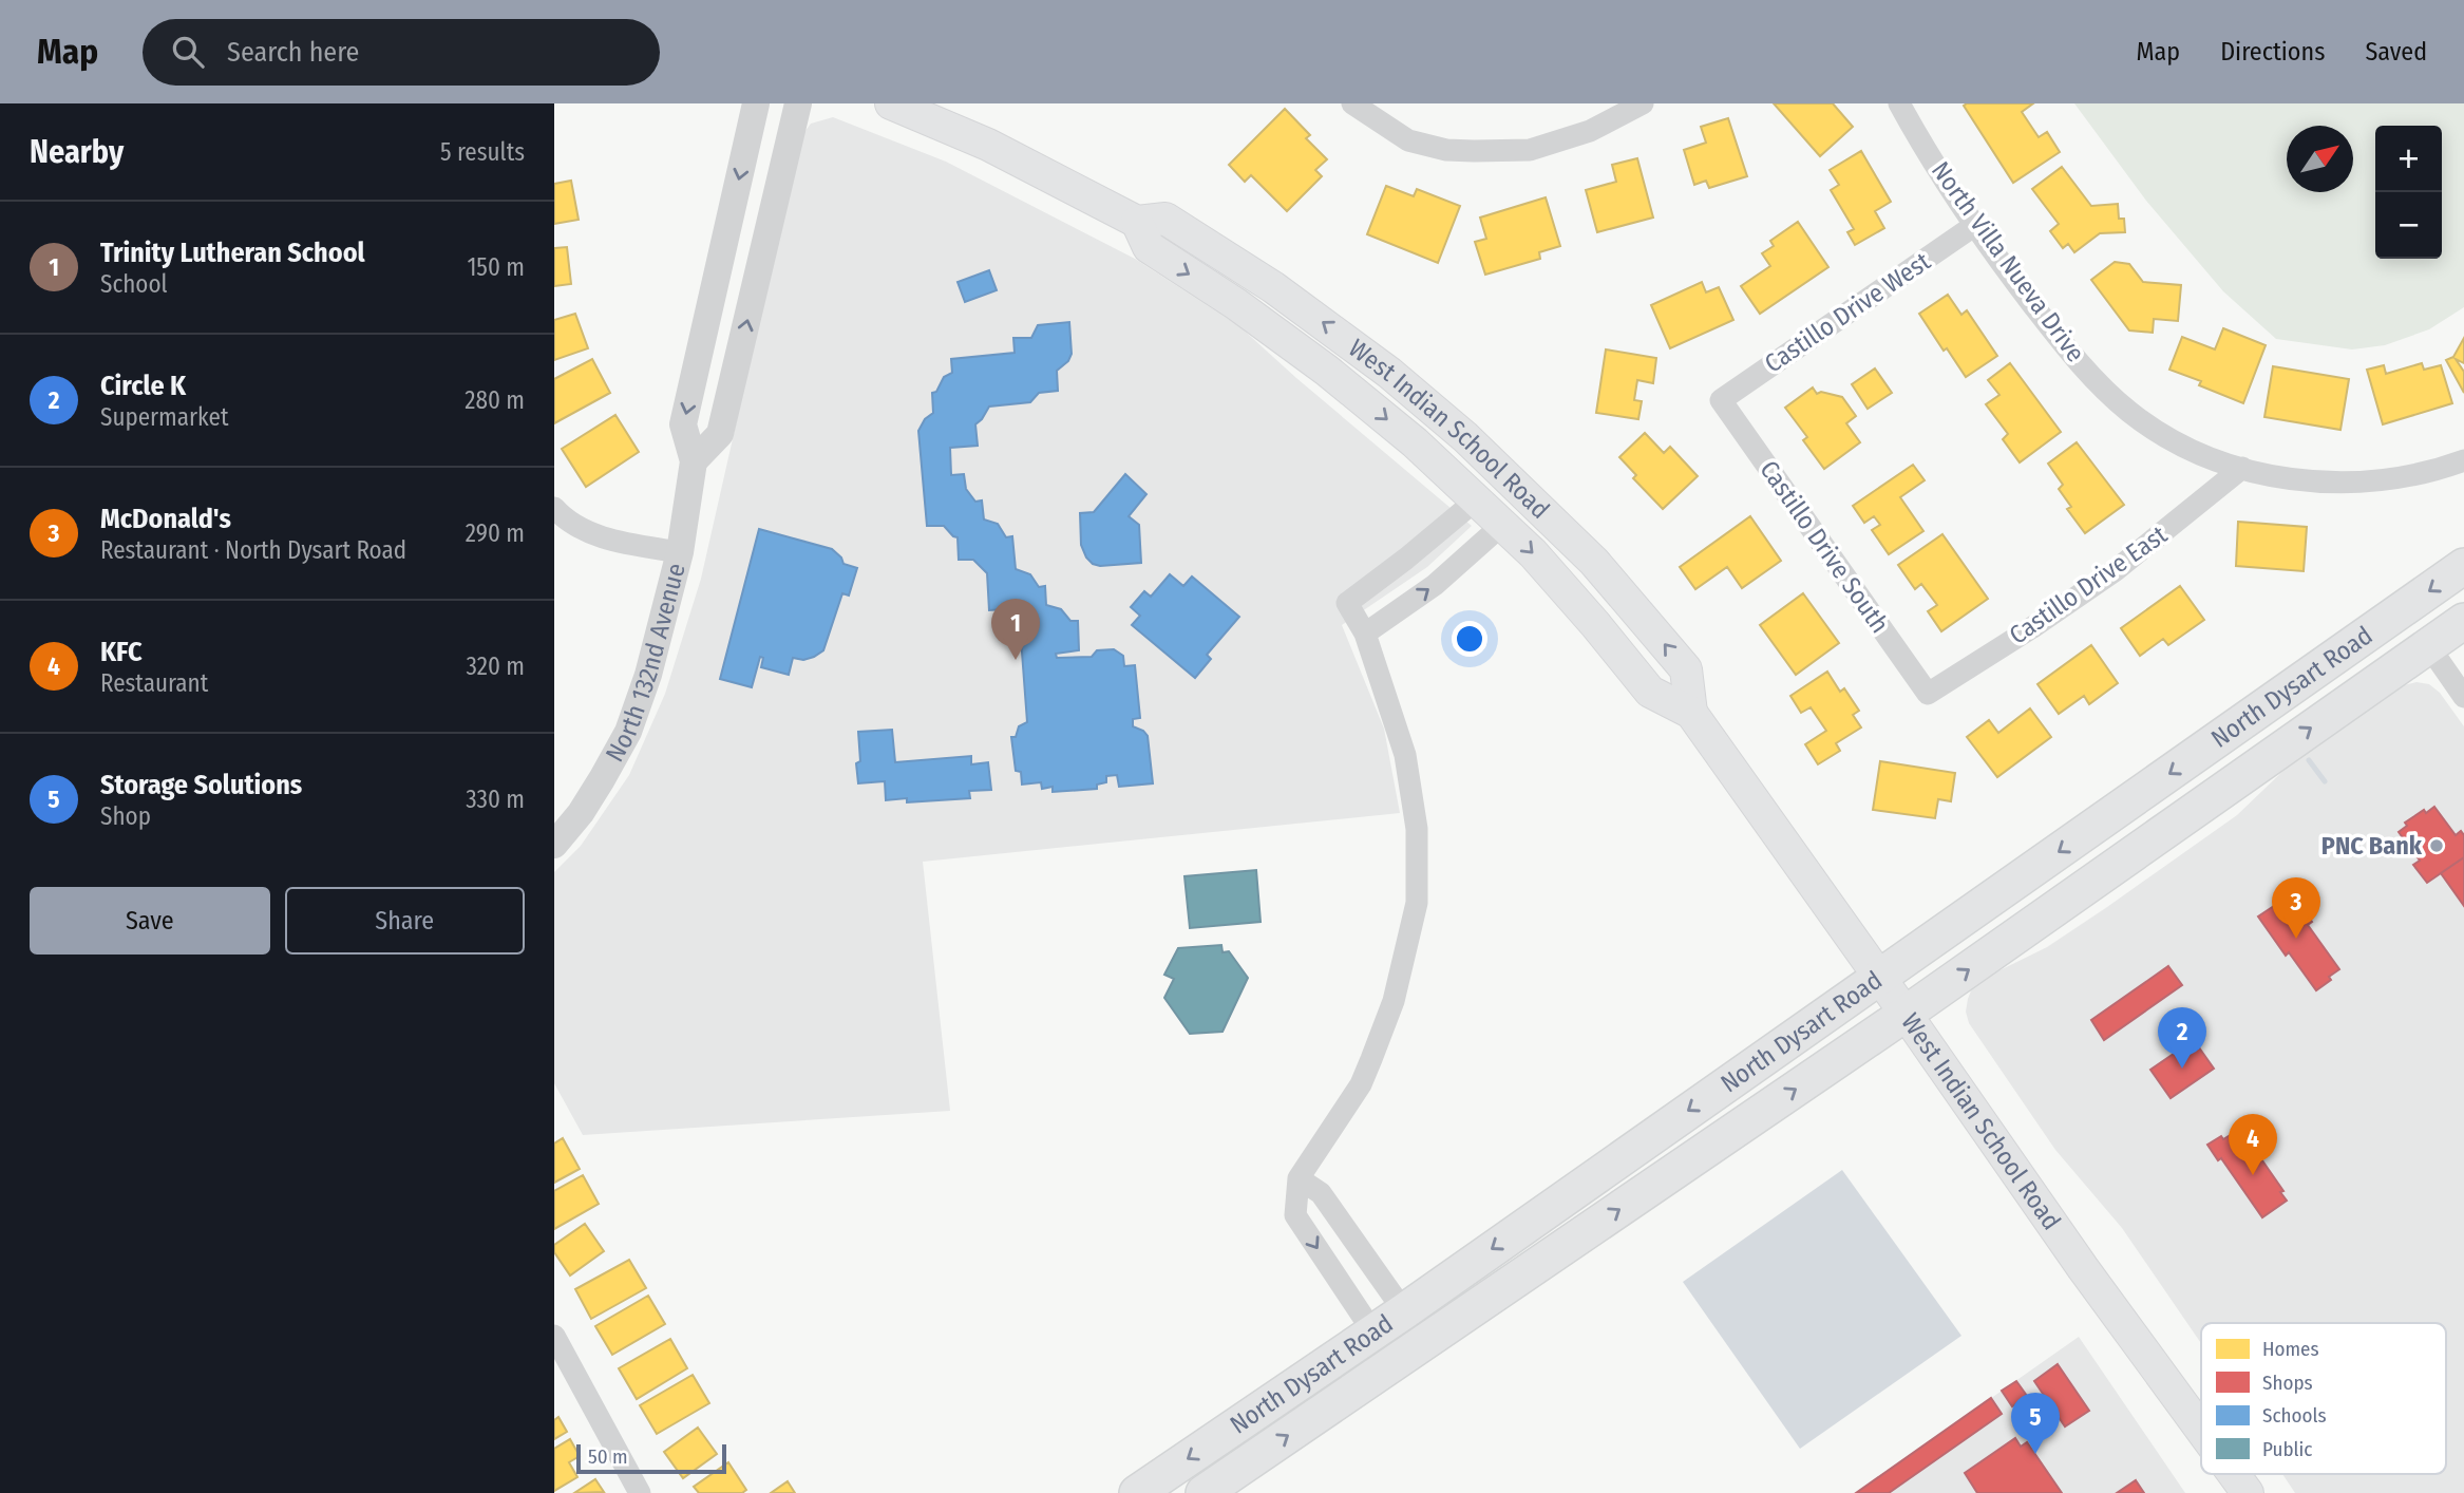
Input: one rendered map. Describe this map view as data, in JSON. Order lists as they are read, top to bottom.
{
  "streets": {
    "main road": ["West Indian School Road", "North Dysart Road"],
    "street": [
      "North Villa Nueva Drive",
      "Castillo Drive West",
      "Castillo Drive South",
      "Castillo Drive East",
      "North 132nd Avenue"
    ]
  },
  "crossings": [
    ["North Villa Nueva Drive", "Castillo Drive West"],
    ["North Villa Nueva Drive", "Castillo Drive East"],
    ["Castillo Drive West", "Castillo Drive South"],
    ["West Indian School Road", "North Dysart Road"],
    ["Castillo Drive South", "Castillo Drive East"]
  ],
  "places": ["PNC Bank"],
  "legend": [
    "Homes",
    "Shops",
    "Schools",
    "Public"
  ],
  "scale_bar": "50 m",
  "north": "top right",
  "page": {
    "header": "Map",
    "search": "Search here",
    "nav": ["Map", "Directions", "Saved"],
    "heading": ["Nearby", "5 results"],
    "map_buttons": ["+", "−"],
    "list": [
      {
        "mark": "1",
        "name": "Trinity Lutheran School",
        "note": "School",
        "value": "150 m"
      },
      {
        "mark": "2",
        "name": "Circle K",
        "note": "Supermarket",
        "value": "280 m"
      },
      {
        "mark": "3",
        "name": "McDonald's",
        "note": "Restaurant · North Dysart Road",
        "value": "290 m"
      },
      {
        "mark": "4",
        "name": "KFC",
        "note": "Restaurant",
        "value": "320 m"
      },
      {
        "mark": "5",
        "name": "Storage Solutions",
        "note": "Shop",
        "value": "330 m"
      }
    ],
    "pins": [
      "1",
      "3",
      "2",
      "4",
      "5"
    ],
    "buttons": ["Save", "Share"],
    "scale": "50 m"
  }
}
